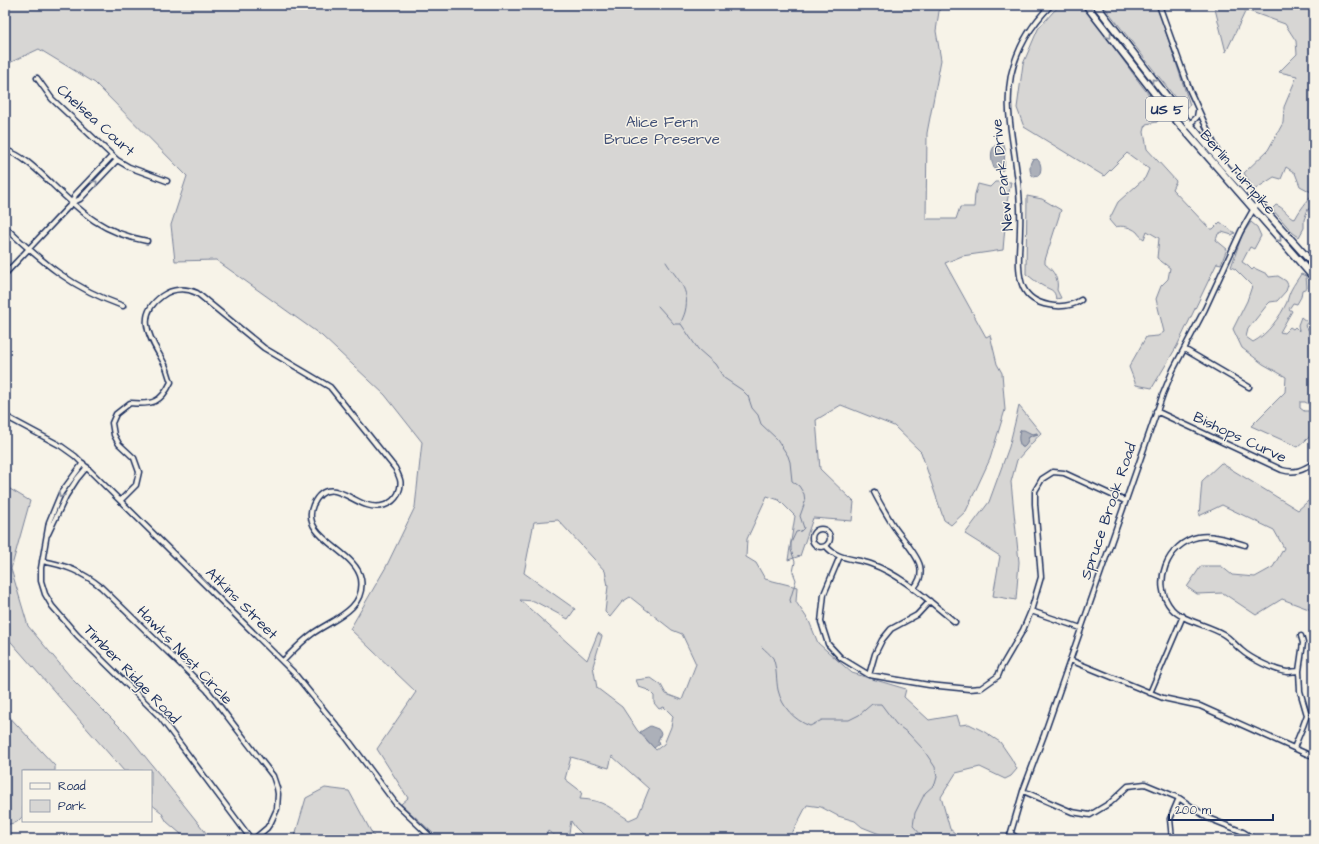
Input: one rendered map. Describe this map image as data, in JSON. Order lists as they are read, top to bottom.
{
  "streets": {
    "highway": ["US 5", "Berlin Turnpike"],
    "street": [
      "Chelsea Court",
      "New Park Drive",
      "Bishops Curve",
      "Spruce Brook Road",
      "Atkins Street",
      "Hawks Nest Circle",
      "Timber Ridge Road"
    ]
  },
  "crossings": [
    ["Berlin Turnpike", "Spruce Brook Road"],
    ["Bishops Curve", "Spruce Brook Road"],
    ["Atkins Street", "Timber Ridge Road"],
    ["Hawks Nest Circle", "Timber Ridge Road"]
  ],
  "parks": ["Alice Fern Bruce Preserve"],
  "legend": ["Road", "Park"],
  "scale_bar": "200 m"
}
